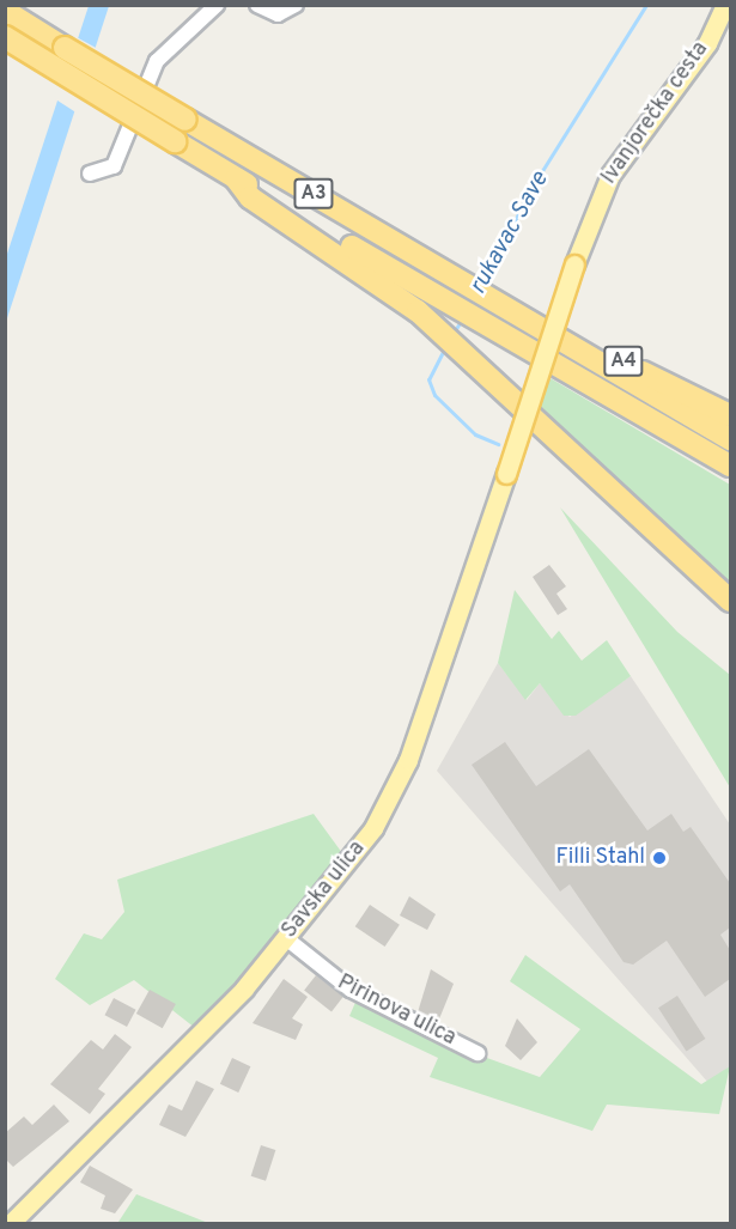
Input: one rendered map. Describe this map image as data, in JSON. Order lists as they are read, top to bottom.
{
  "streets": {
    "highway": ["A3", "A4"],
    "main road": ["Ivanjorečka cesta", "Savska ulica"],
    "street": ["Pirinova ulica"]
  },
  "crossings": [
    ["Ivanjorečka cesta", "Savska ulica"],
    ["A3", "A4"],
    ["Savska ulica", "Pirinova ulica"]
  ],
  "water": ["rukavac Save"],
  "places": ["Filli Stahl"]
}
